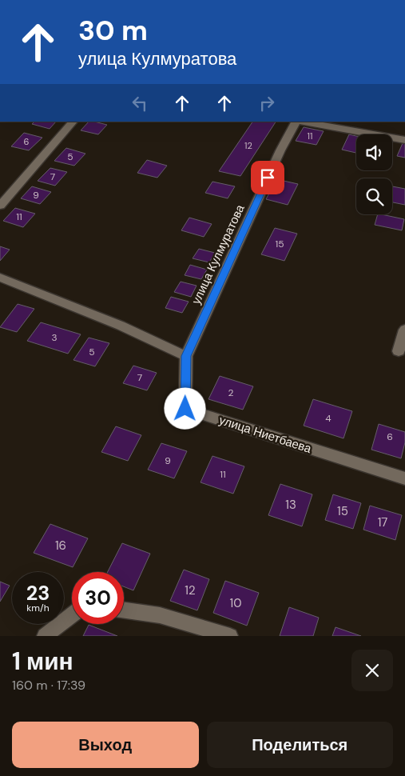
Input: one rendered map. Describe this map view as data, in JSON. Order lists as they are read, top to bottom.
{
  "streets": {
    "street": ["улица Кулмуратова", "улица Ниетбаева"]
  },
  "crossings": [
    ["улица Кулмуратова", "улица Ниетбаева"]
  ],
  "house_numbers": [
    "11",
    "6",
    "12",
    "5",
    "7",
    "9",
    "11",
    "15",
    "3",
    "5",
    "7",
    "2",
    "4",
    "6",
    "9",
    "11",
    "13",
    "15",
    "17",
    "16",
    "12",
    "10"
  ],
  "page": {
    "turn": ["30 m", "улица Кулмуратова"],
    "speed": "23 km/h",
    "limit": "30",
    "heading": ["1 мин", "160 m · 17:39"],
    "buttons": ["Выход", "Поделиться"]
  }
}
